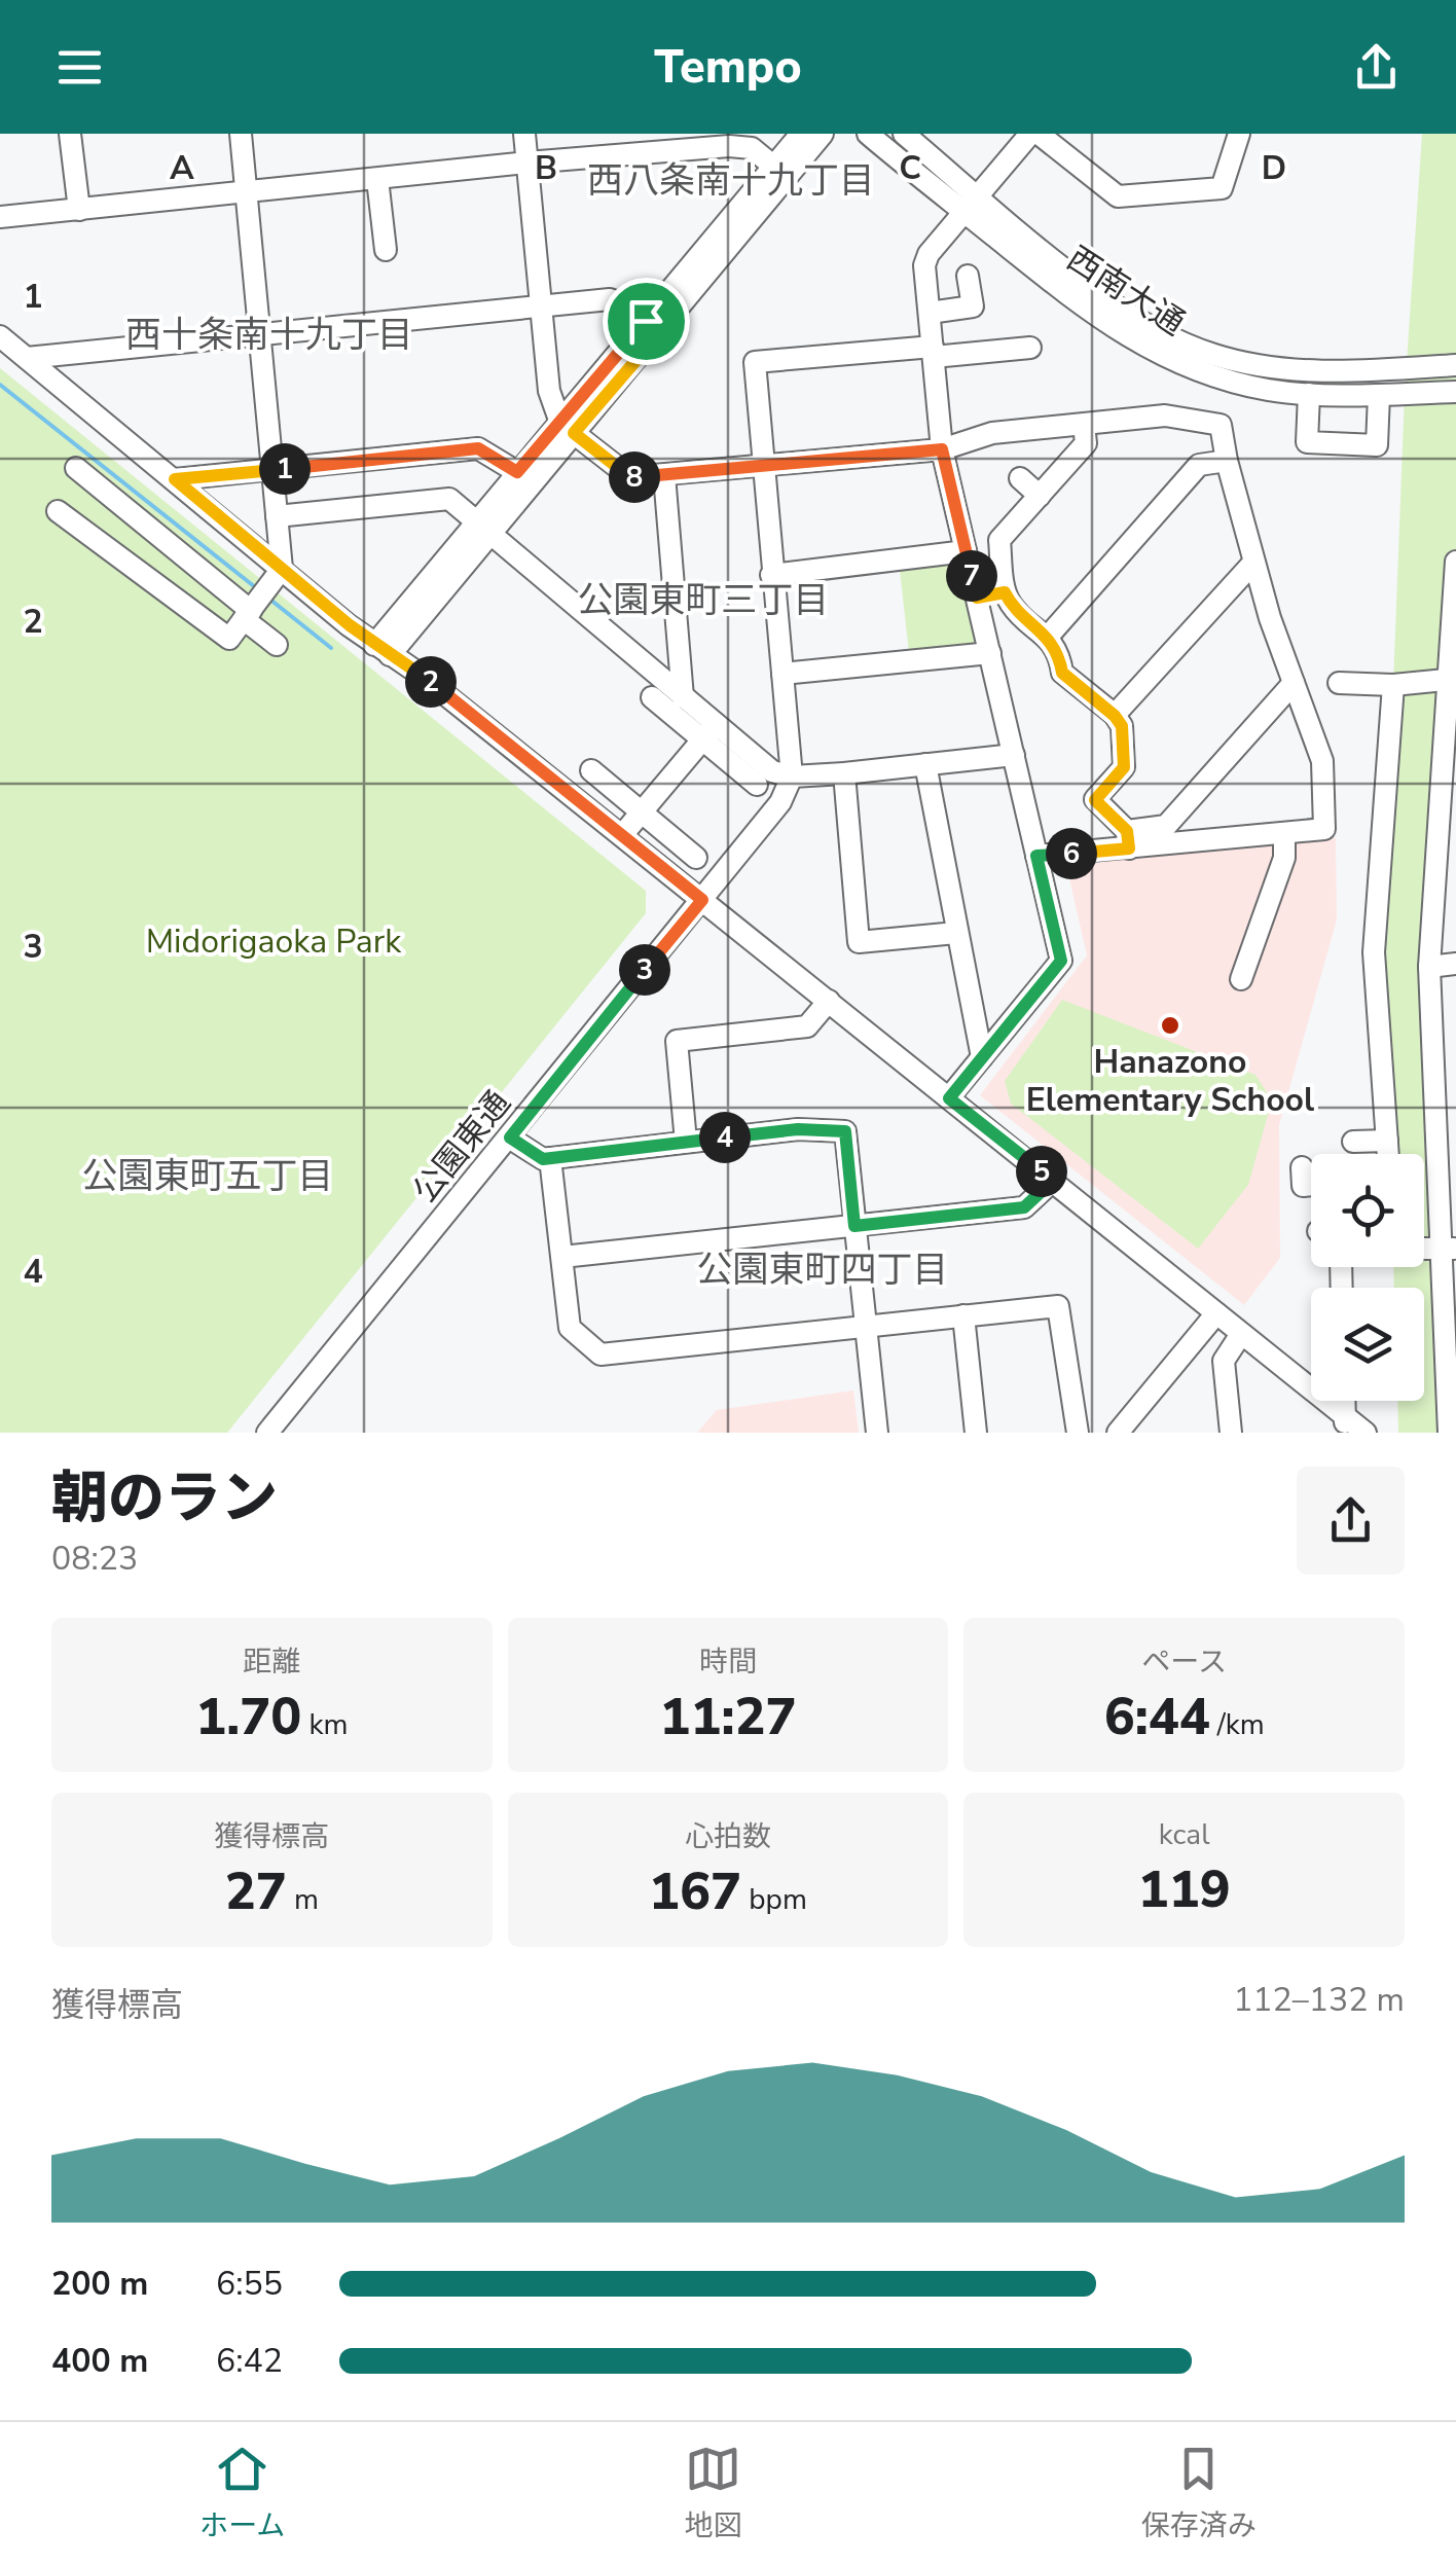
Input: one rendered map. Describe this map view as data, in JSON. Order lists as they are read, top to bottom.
{
  "streets": {
    "street": ["西南大通", "公園東通"]
  },
  "districts": [
    "西八条南十九丁目",
    "西十条南十九丁目",
    "公園東町三丁目",
    "公園東町五丁目",
    "公園東町四丁目"
  ],
  "parks": ["Midorigaoka Park"],
  "places": ["Hanazono Elementary School"],
  "page": {
    "header": "Tempo",
    "pins": [
      "1",
      "8",
      "7",
      "2",
      "6",
      "3",
      "4",
      "5"
    ],
    "heading": ["朝のラン", "08:23"],
    "stats": [
      ["距離", "1.70 km"],
      ["時間", "11:27"],
      ["ペース", "6:44 /km"],
      ["獲得標高", "27 m"],
      ["心拍数", "167 bpm"],
      ["kcal", "119"]
    ],
    "chart": ["獲得標高", "112–132 m"],
    "list": [
      {
        "name": "200 m",
        "note": "6:55"
      },
      {
        "name": "400 m",
        "note": "6:42"
      }
    ],
    "tabs": ["ホーム", "地図", "保存済み"]
  },
  "grid": {
    "columns": [
      "A",
      "B",
      "C",
      "D"
    ],
    "rows": [
      "1",
      "2",
      "3",
      "4"
    ]
  }
}
